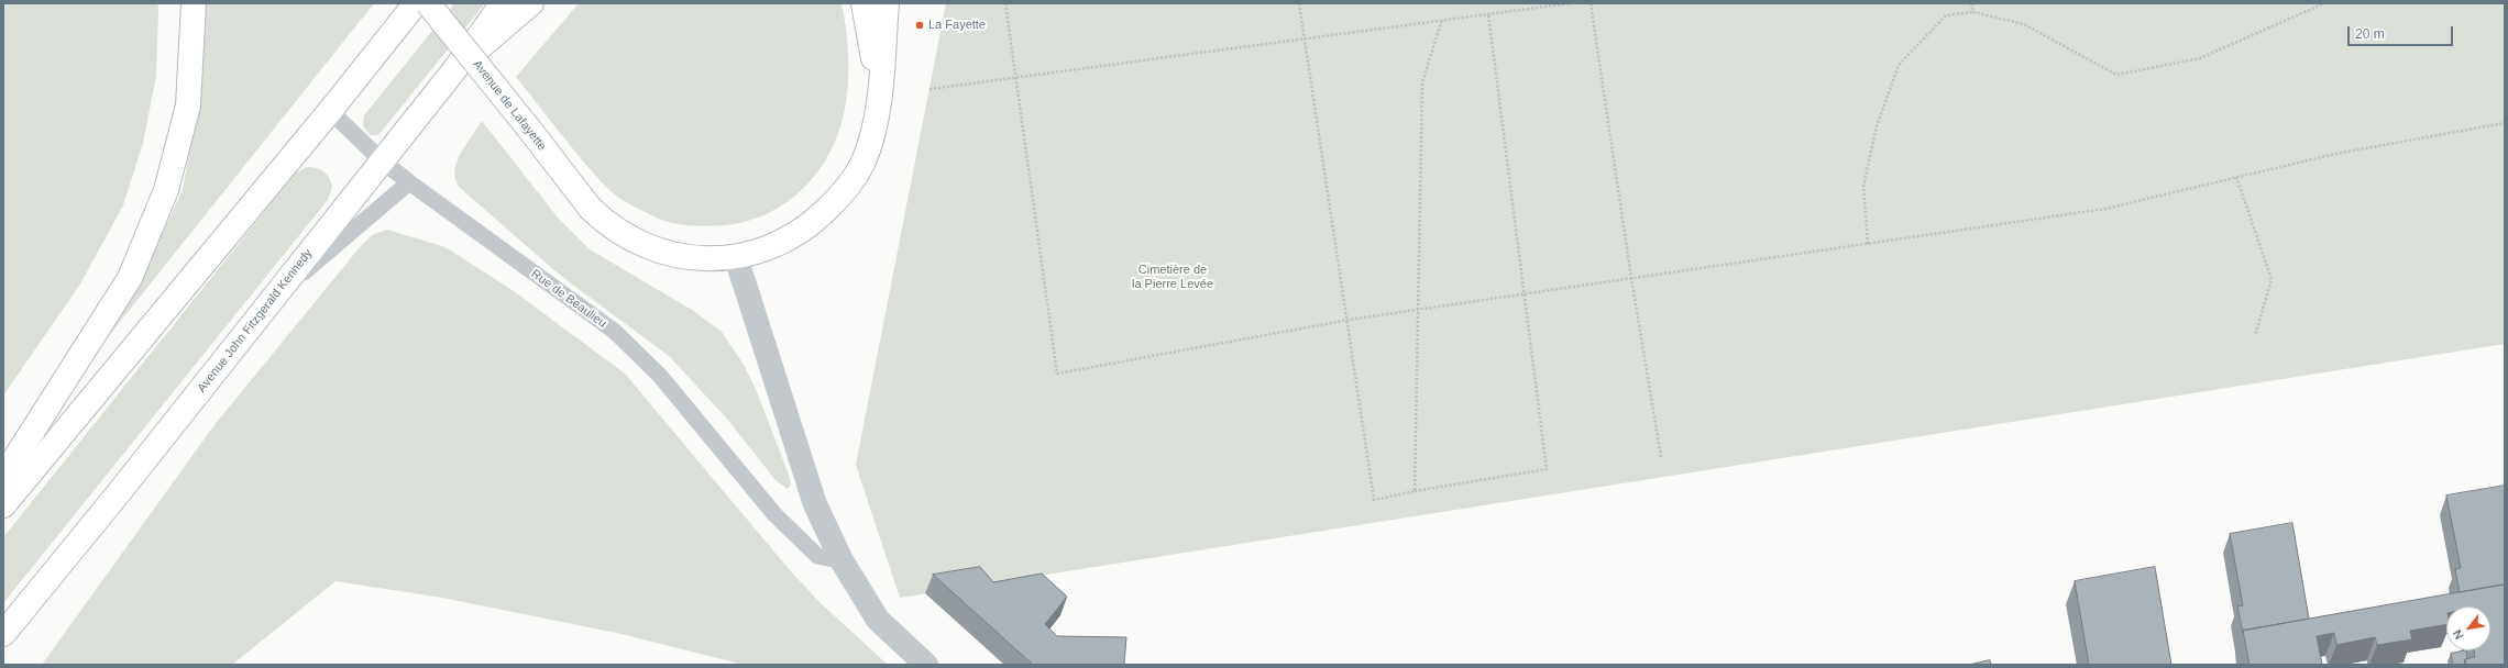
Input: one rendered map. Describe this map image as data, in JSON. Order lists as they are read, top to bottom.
{
  "streets": {
    "street": ["Avenue de Lafayette", "Avenue John Fitzgerald Kennedy"],
    "lane": ["Rue de Beaulieu"]
  },
  "crossings": [
    ["Rue de Beaulieu", "Avenue John Fitzgerald Kennedy"]
  ],
  "parks": ["Cimetière de la Pierre Levée"],
  "places": ["La Fayette"],
  "scale_bar": "20 m",
  "north": "bottom left"
}
